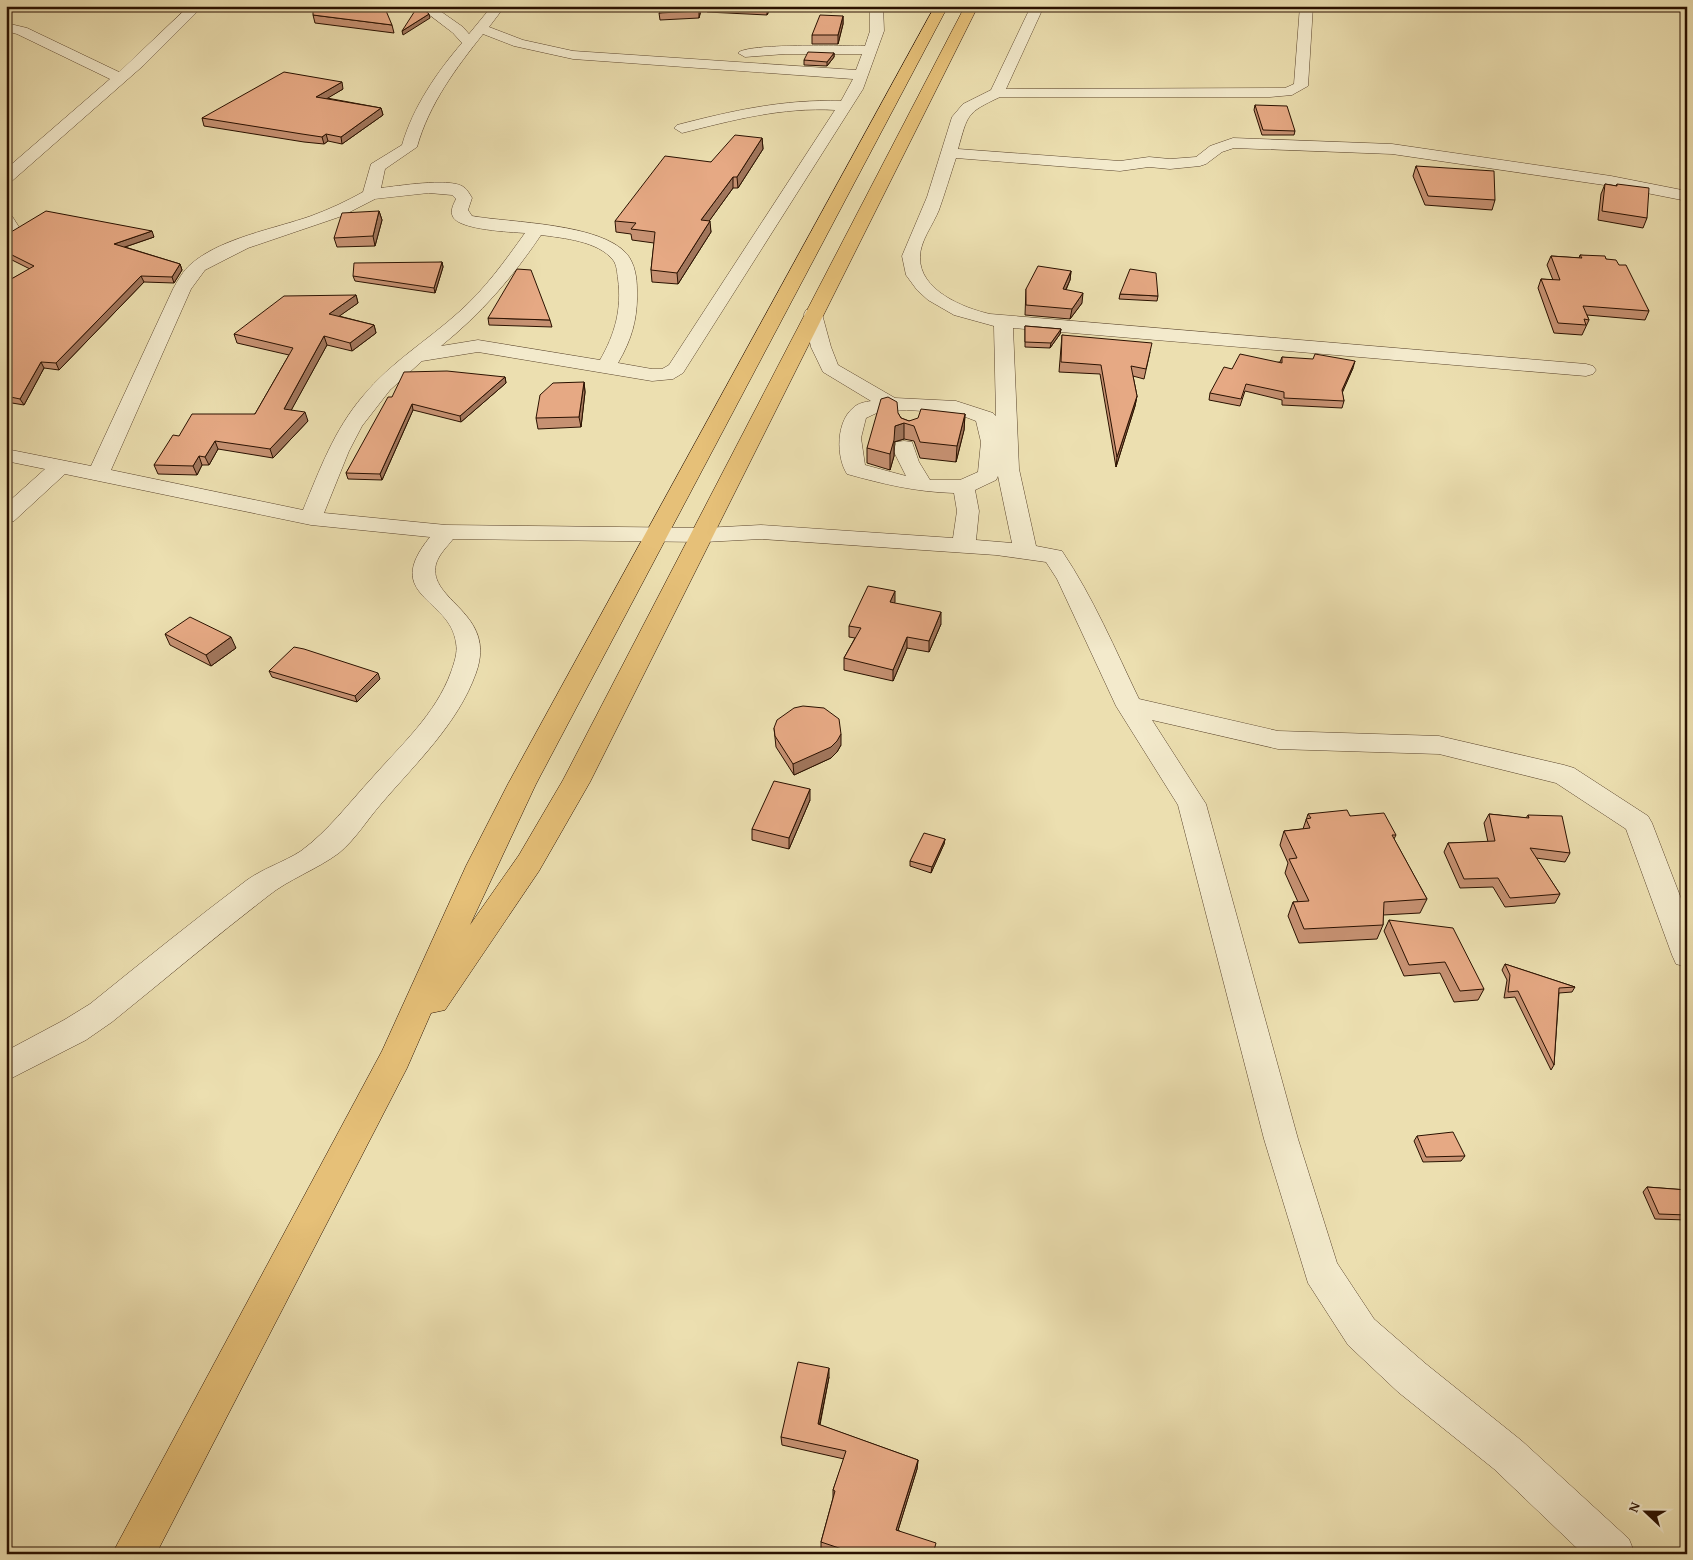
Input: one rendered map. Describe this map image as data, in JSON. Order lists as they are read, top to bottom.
{
  "north": "left"
}
